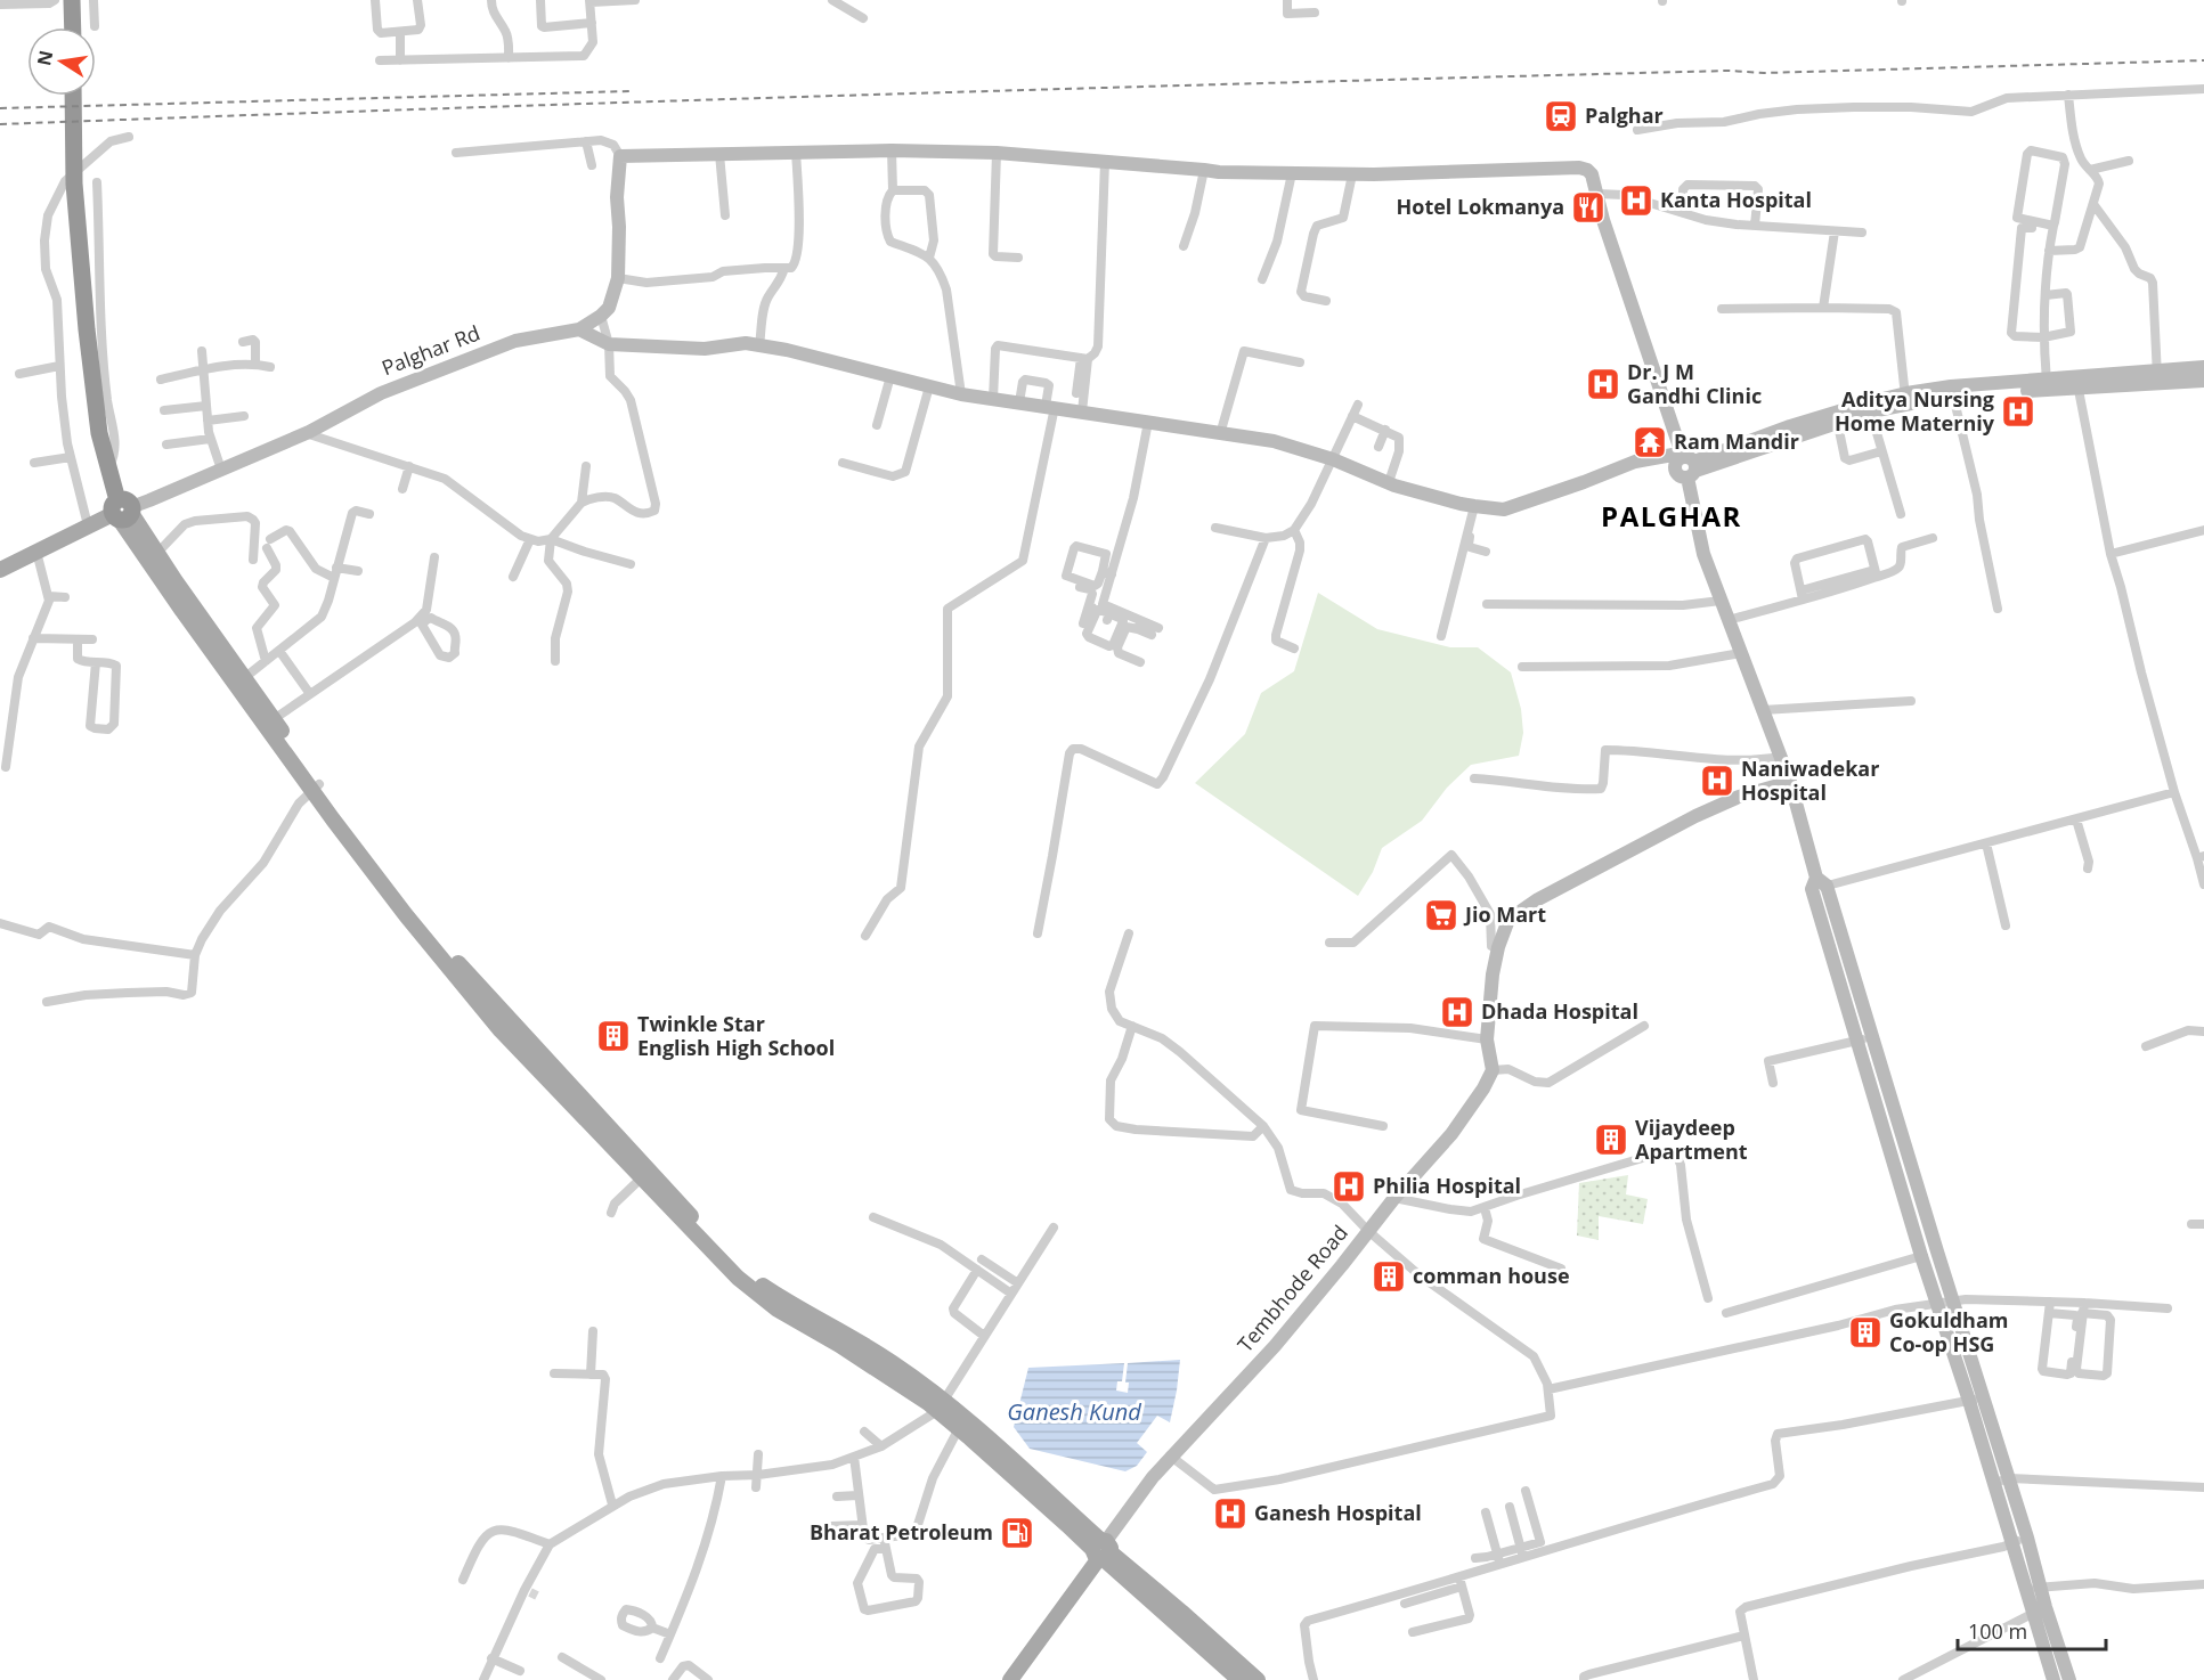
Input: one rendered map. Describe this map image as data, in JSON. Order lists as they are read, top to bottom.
{
  "streets": {
    "main road": ["Palghar Rd", "Tembhode Road"]
  },
  "districts": ["PALGHAR"],
  "water": ["Ganesh Kund"],
  "places": {
    "station": ["Palghar"],
    "hospital": [
      "Kanta Hospital",
      "Dr. J M Gandhi Clinic",
      "Aditya Nursing Home Materniy",
      "Naniwadekar Hospital",
      "Dhada Hospital",
      "Philia Hospital",
      "Ganesh Hospital"
    ],
    "restaurant": ["Hotel Lokmanya"],
    "temple": ["Ram Mandir"],
    "supermarket": ["Jio Mart"],
    "building": [
      "Twinkle Star English High School",
      "Vijaydeep Apartment",
      "comman house",
      "Gokuldham Co-op HSG"
    ],
    "fuel station": ["Bharat Petroleum"]
  },
  "scale_bar": "100 m",
  "north": "left"
}
